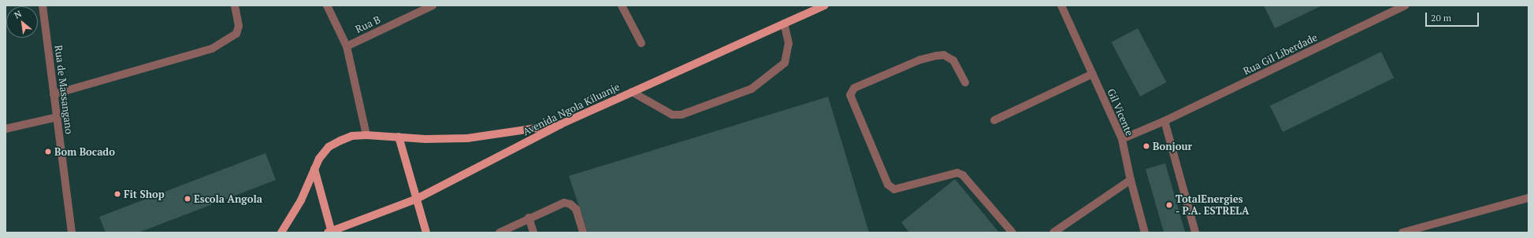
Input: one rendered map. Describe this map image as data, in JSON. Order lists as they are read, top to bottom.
{
  "streets": {
    "main road": ["Avenida Ngola Kiluanje"],
    "street": [
      "Rua B",
      "Rua Gil Liberdade",
      "Rua de Massangano",
      "Gil Vicente"
    ]
  },
  "crossings": [
    ["Rua Gil Liberdade", "Gil Vicente"]
  ],
  "places": [
    "Bonjour",
    "Bom Bocado",
    "Fit Shop",
    "Escola Angola",
    "TotalEnergies - P.A. ESTRELA"
  ],
  "scale_bar": "20 m",
  "north": "top left"
}
